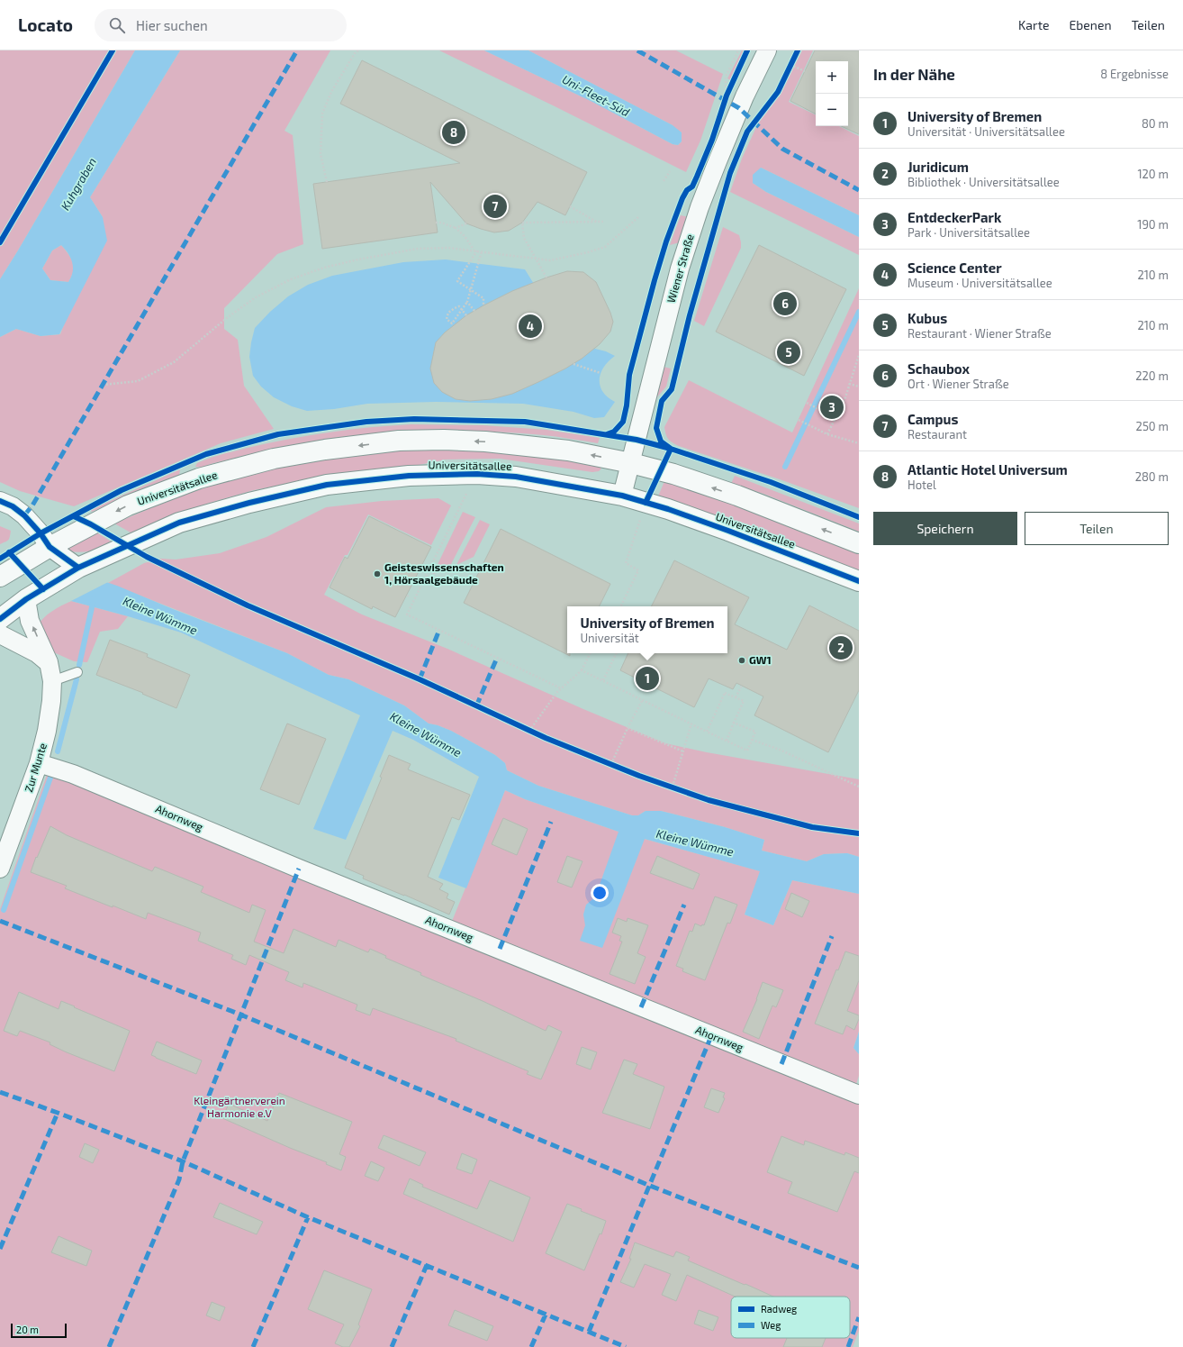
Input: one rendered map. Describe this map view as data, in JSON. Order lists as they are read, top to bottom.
{
  "streets": {
    "main road": ["Universitätsallee"],
    "street": ["Wiener Straße", "Zur Munte", "Ahornweg"]
  },
  "crossings": [
    ["Wiener Straße", "Universitätsallee"],
    ["Universitätsallee", "Zur Munte"],
    ["Zur Munte", "Ahornweg"]
  ],
  "water": ["Uni-Fleet-Süd", "Kuhgraben", "Kleine Wümme"],
  "parks": ["Kleingärtnerverein Harmonie e.V"],
  "places": ["Geisteswissenschaften 1, Hörsaalgebäude", "GW1"],
  "legend": ["Radweg", "Weg"],
  "scale_bar": "20 m",
  "page": {
    "header": "Locato",
    "search": "Hier suchen",
    "nav": ["Karte", "Ebenen", "Teilen"],
    "heading": ["In der Nähe", "8 Ergebnisse"],
    "map_buttons": ["+", "−"],
    "list": [
      {
        "mark": "1",
        "name": "University of Bremen",
        "note": "Universität · Universitätsallee",
        "value": "80 m"
      },
      {
        "mark": "2",
        "name": "Juridicum",
        "note": "Bibliothek · Universitätsallee",
        "value": "120 m"
      },
      {
        "mark": "3",
        "name": "EntdeckerPark",
        "note": "Park · Universitätsallee",
        "value": "190 m"
      },
      {
        "mark": "4",
        "name": "Science Center",
        "note": "Museum · Universitätsallee",
        "value": "210 m"
      },
      {
        "mark": "5",
        "name": "Kubus",
        "note": "Restaurant · Wiener Straße",
        "value": "210 m"
      },
      {
        "mark": "6",
        "name": "Schaubox",
        "note": "Ort · Wiener Straße",
        "value": "220 m"
      },
      {
        "mark": "7",
        "name": "Campus",
        "note": "Restaurant",
        "value": "250 m"
      },
      {
        "mark": "8",
        "name": "Atlantic Hotel Universum",
        "note": "Hotel",
        "value": "280 m"
      }
    ],
    "pins": [
      "8",
      "7",
      "6",
      "4",
      "5",
      "3",
      "2",
      "1"
    ],
    "buttons": ["Speichern", "Teilen"],
    "popup": ["University of Bremen", "Universität"],
    "scale": "20 m"
  }
}
